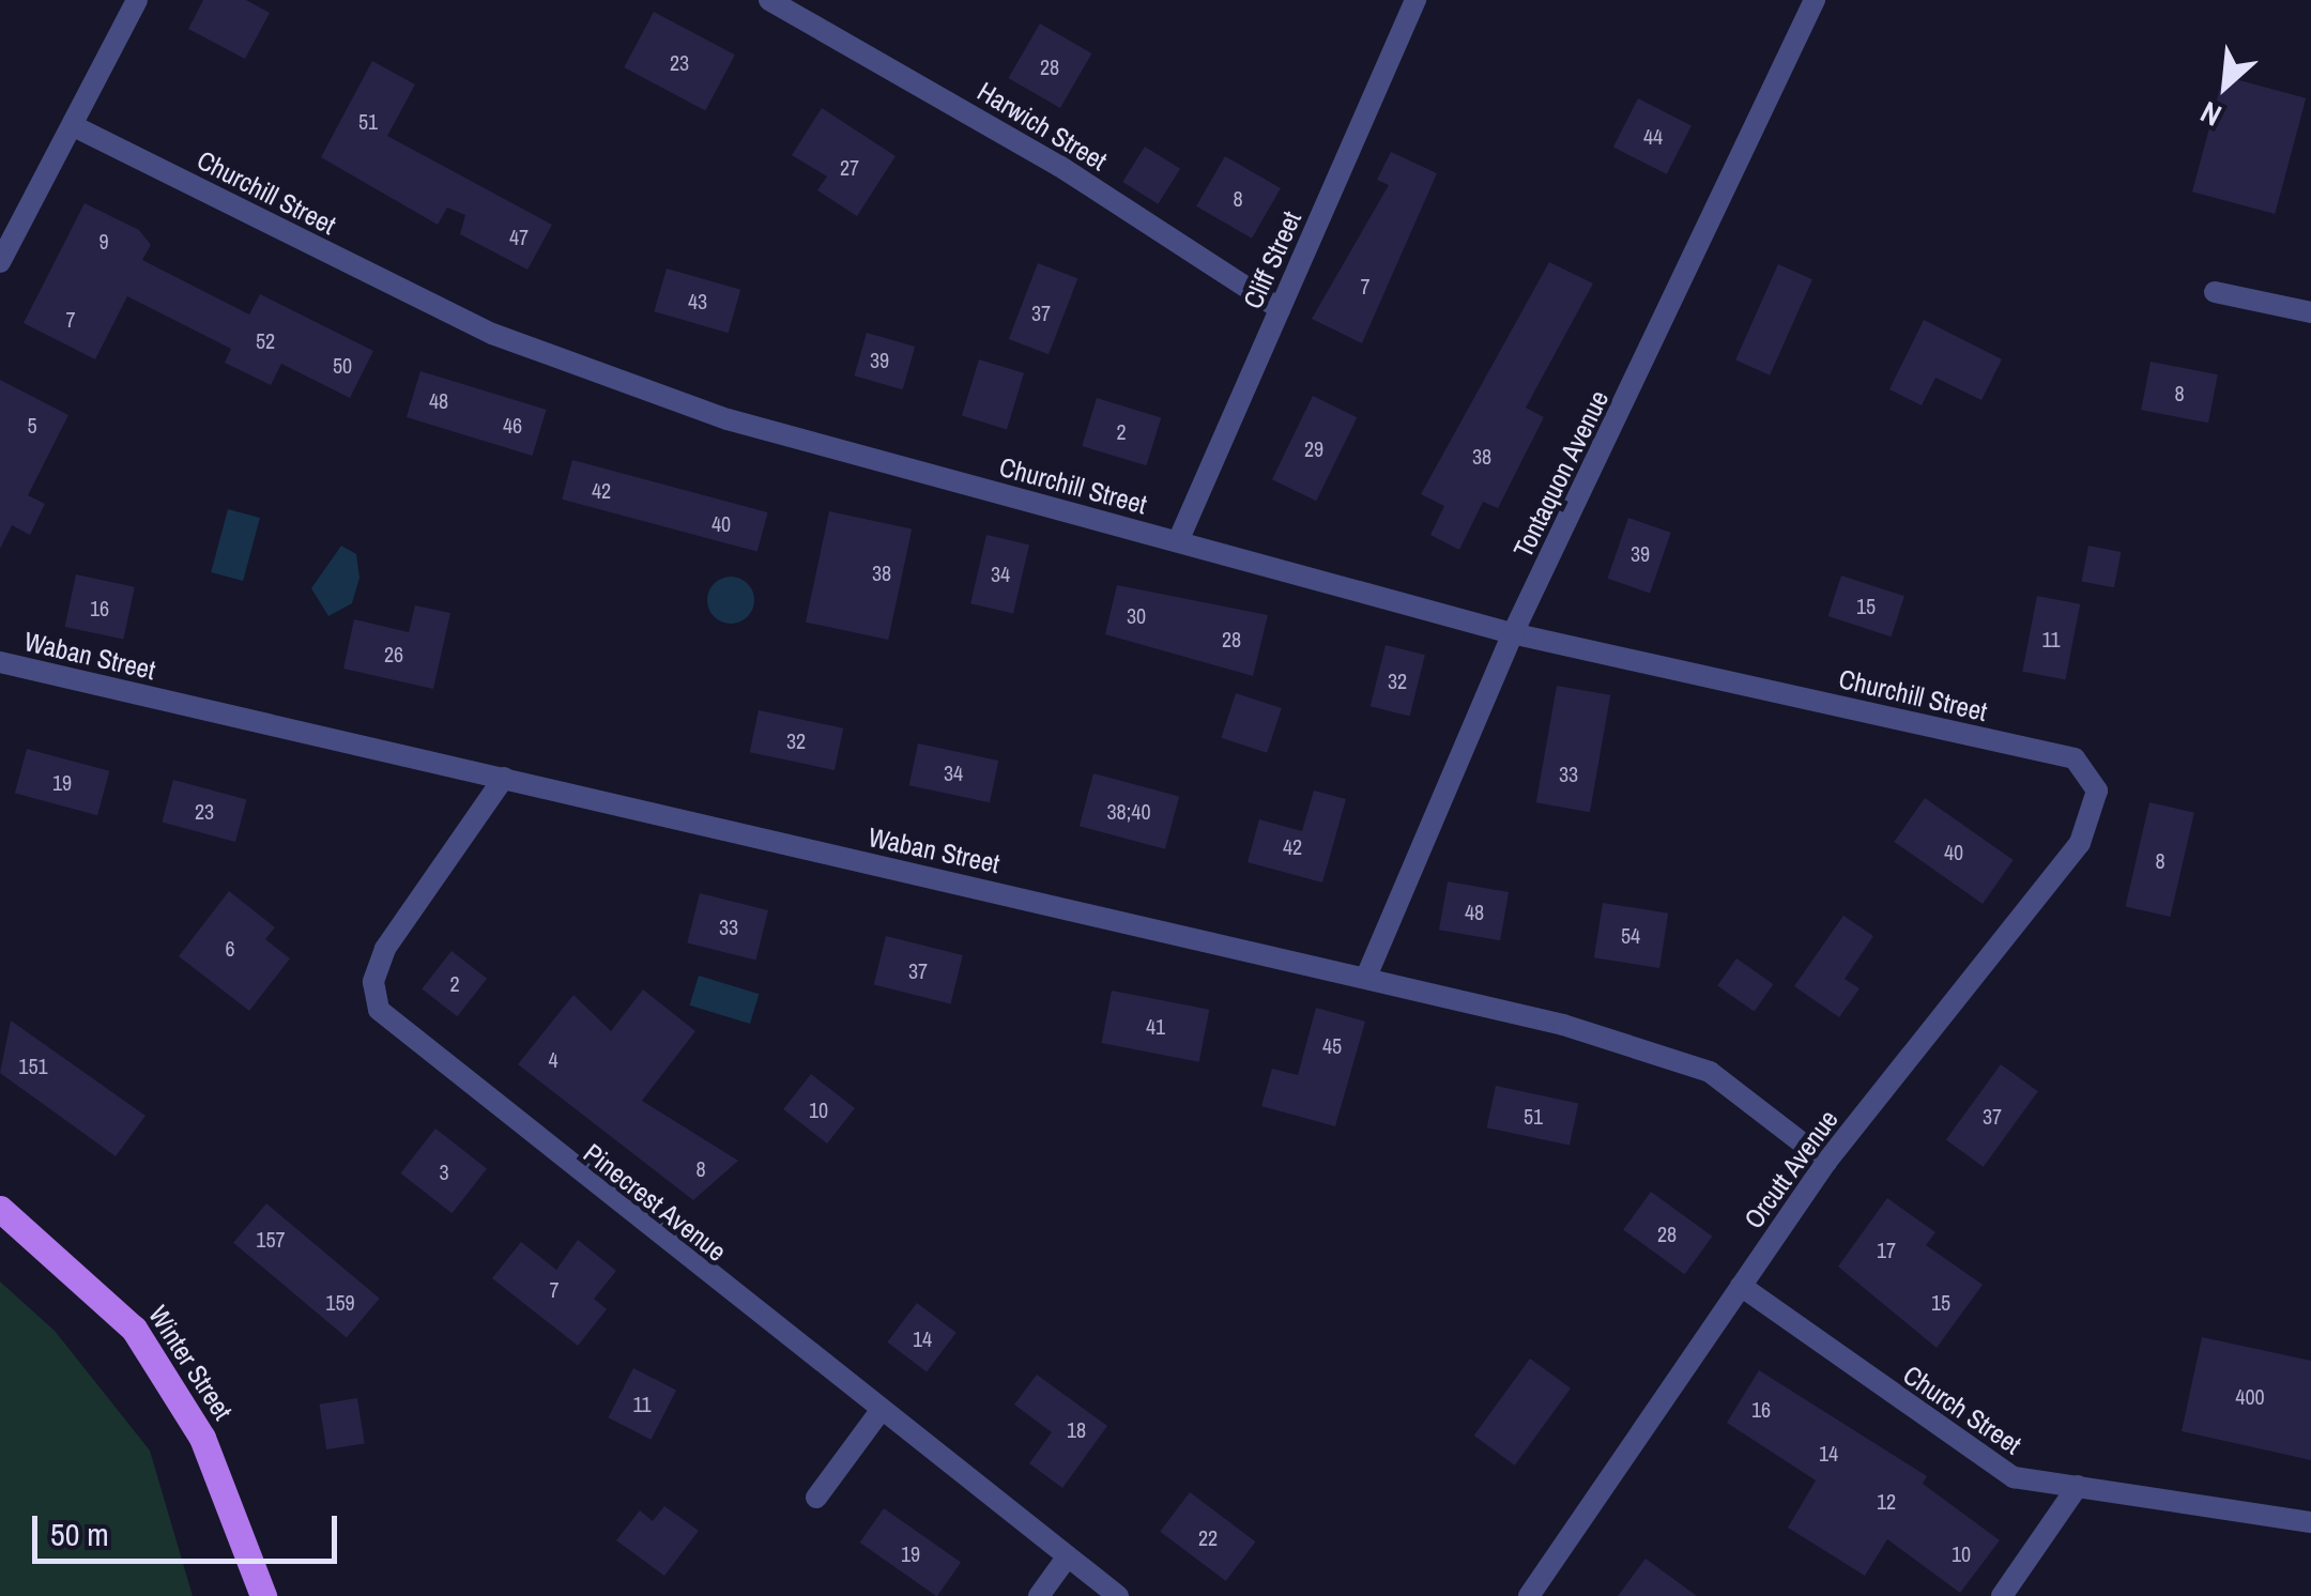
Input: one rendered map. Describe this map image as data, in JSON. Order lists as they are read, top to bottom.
{
  "streets": {
    "main road": ["Winter Street"],
    "street": [
      "Harwich Street",
      "Churchill Street",
      "Cliff Street",
      "Tontaquon Avenue",
      "Waban Street",
      "Orcutt Avenue",
      "Pinecrest Avenue",
      "Church Street"
    ]
  },
  "crossings": [
    ["Harwich Street", "Cliff Street"],
    ["Churchill Street", "Cliff Street"],
    ["Churchill Street", "Tontaquon Avenue"],
    ["Churchill Street", "Orcutt Avenue"],
    ["Tontaquon Avenue", "Waban Street"],
    ["Waban Street", "Orcutt Avenue"],
    ["Waban Street", "Pinecrest Avenue"],
    ["Orcutt Avenue", "Church Street"]
  ],
  "house_numbers": [
    "23",
    "28",
    "51",
    "44",
    "27",
    "8",
    "47",
    "9",
    "7",
    "43",
    "37",
    "7",
    "52",
    "39",
    "50",
    "8",
    "48",
    "5",
    "46",
    "2",
    "29",
    "38",
    "42",
    "40",
    "39",
    "38",
    "34",
    "15",
    "16",
    "30",
    "28",
    "11",
    "26",
    "32",
    "32",
    "34",
    "33",
    "19",
    "23",
    "38;40",
    "42",
    "40",
    "8",
    "48",
    "33",
    "54",
    "6",
    "37",
    "2",
    "41",
    "45",
    "4",
    "151",
    "10",
    "51",
    "37",
    "8",
    "3",
    "28",
    "157",
    "17",
    "7",
    "159",
    "15",
    "14",
    "400",
    "11",
    "16",
    "18",
    "14",
    "12",
    "22",
    "19",
    "10"
  ],
  "scale_bar": "50 m",
  "north": "bottom left"
}
